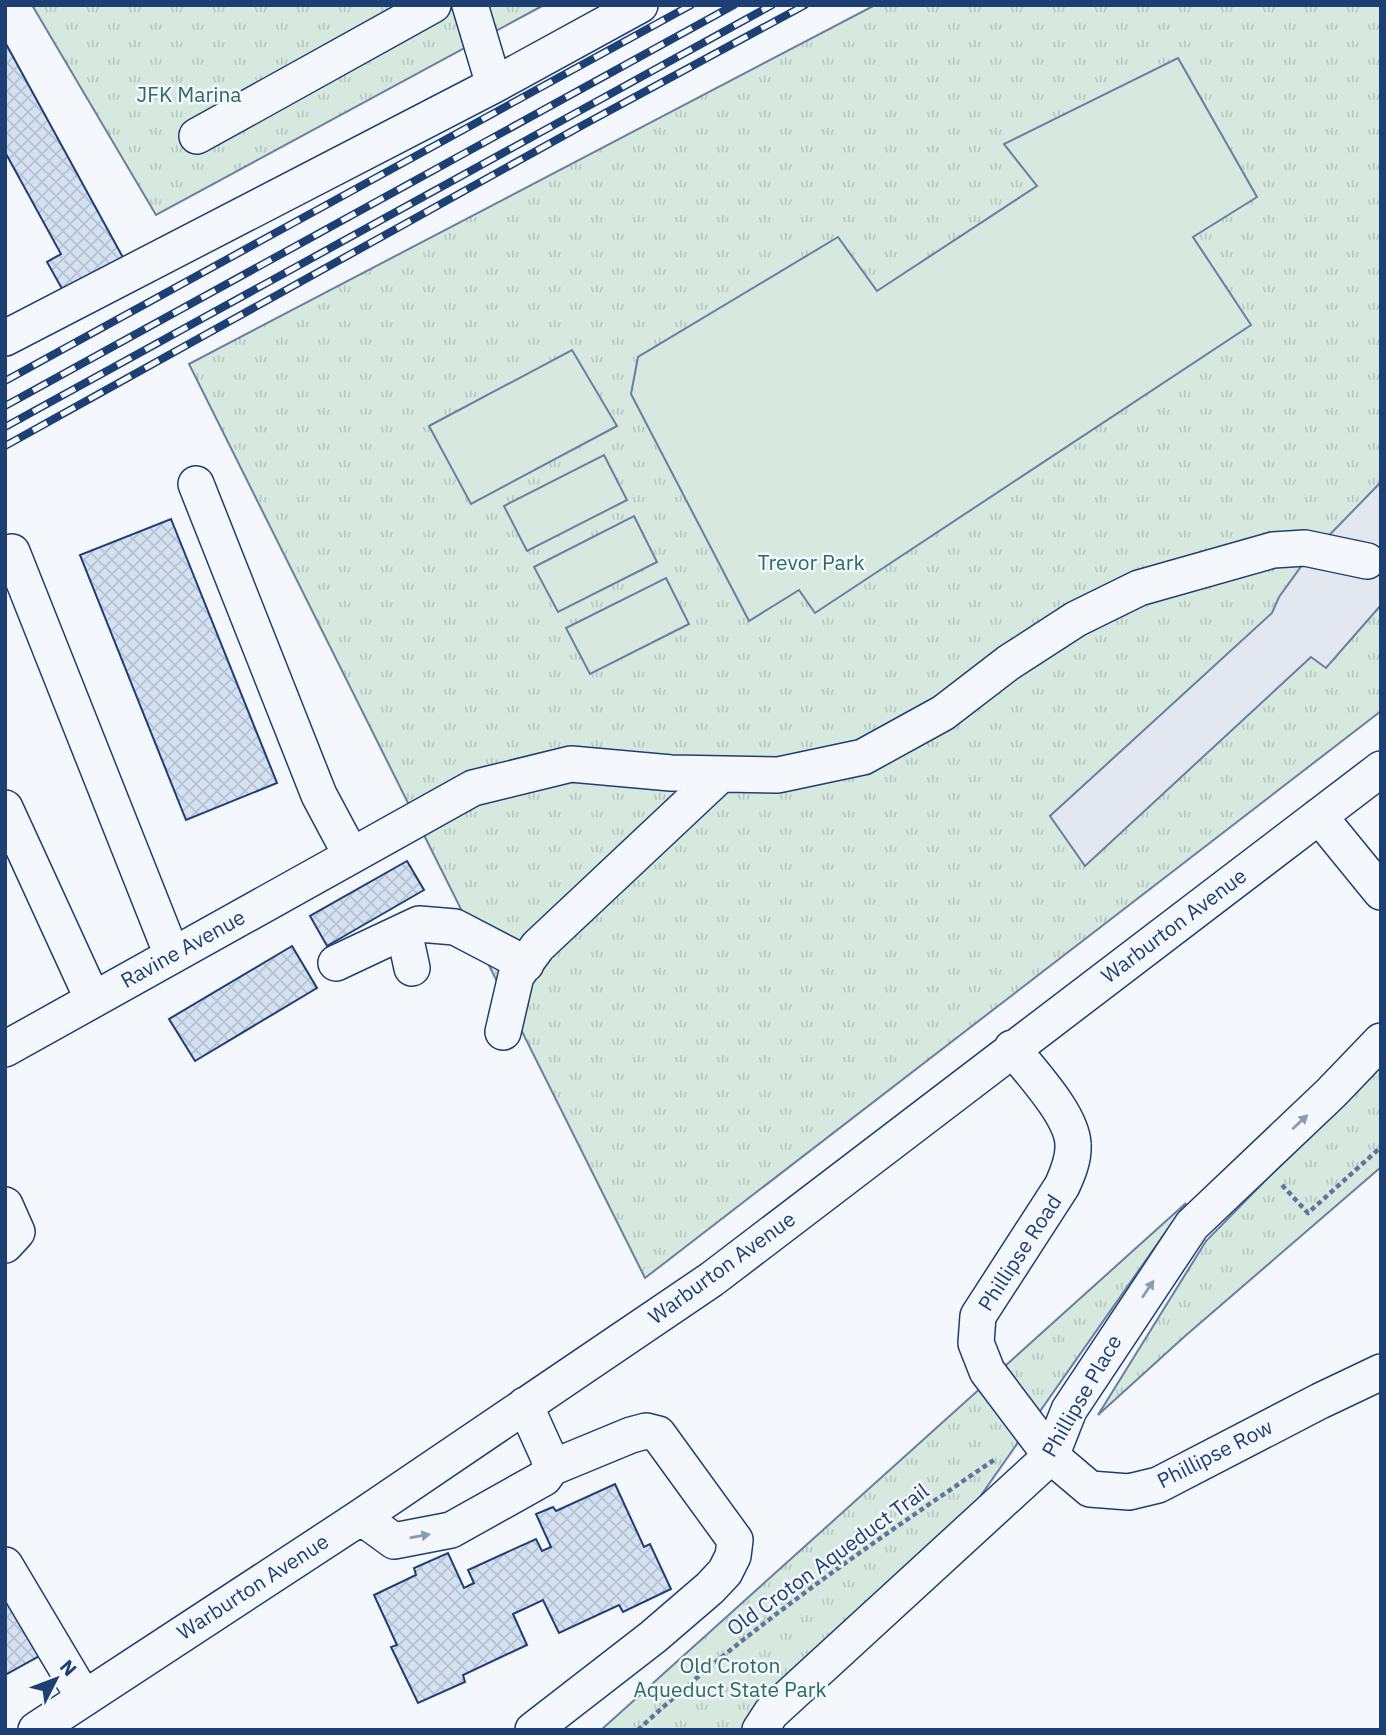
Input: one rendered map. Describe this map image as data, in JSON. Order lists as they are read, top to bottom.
{
  "streets": {
    "street": [
      "Warburton Avenue",
      "Ravine Avenue",
      "Phillipse Road",
      "Phillipse Place",
      "Phillipse Row"
    ],
    "path": ["Old Croton Aqueduct Trail"]
  },
  "crossings": [
    ["Warburton Avenue", "Phillipse Road"],
    ["Phillipse Road", "Phillipse Place"],
    ["Phillipse Road", "Phillipse Row"],
    ["Phillipse Place", "Phillipse Row"]
  ],
  "one_way": ["Phillipse Place"],
  "parks": ["JFK Marina", "Trevor Park", "Old Croton Aqueduct State Park"],
  "north": "top right"
}
